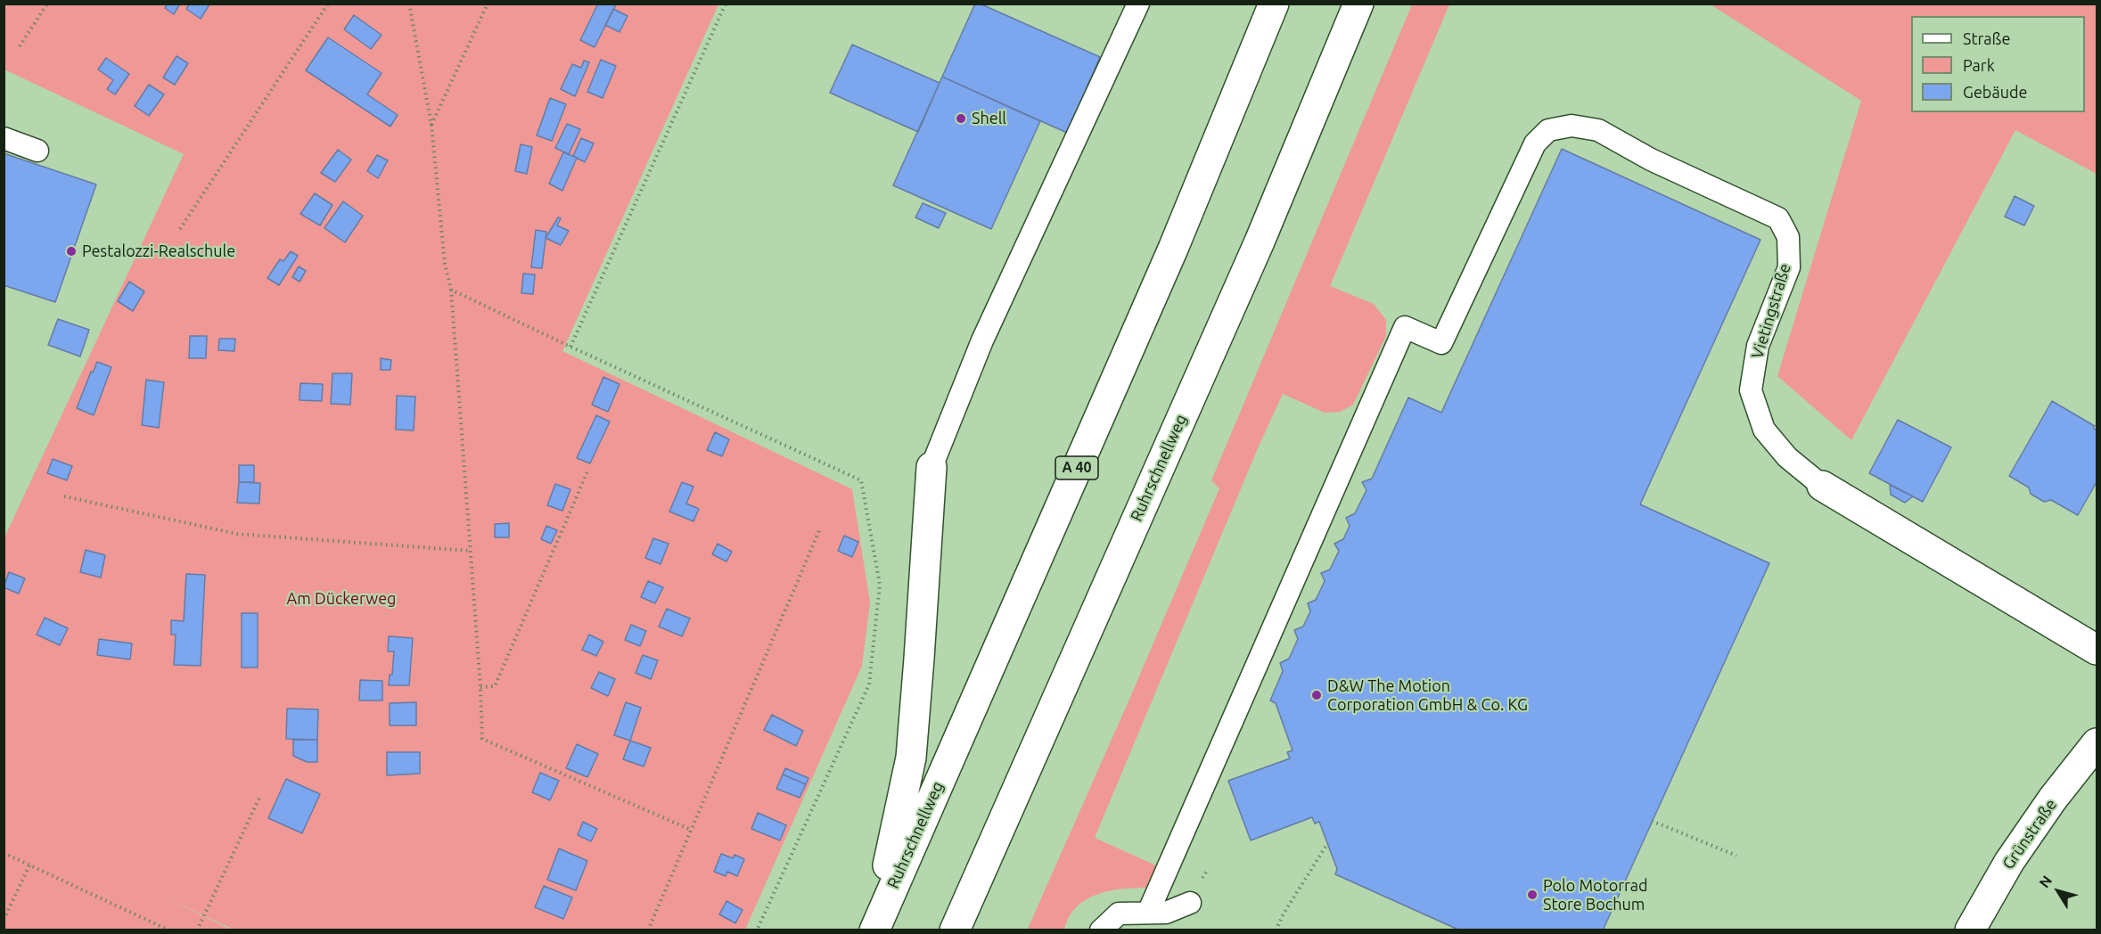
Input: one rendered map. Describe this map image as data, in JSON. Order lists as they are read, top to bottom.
{
  "streets": {
    "main road": [
      "Vietingstraße",
      "A 40",
      "Ruhrschnellweg",
      "Grünstraße"
    ]
  },
  "parks": ["Am Dückerweg"],
  "places": [
    "Shell",
    "Pestalozzi-Realschule",
    "D&W The Motion Corporation GmbH & Co. KG",
    "Polo Motorrad Store Bochum"
  ],
  "legend": ["Straße", "Park", "Gebäude"],
  "north": "top left"
}
